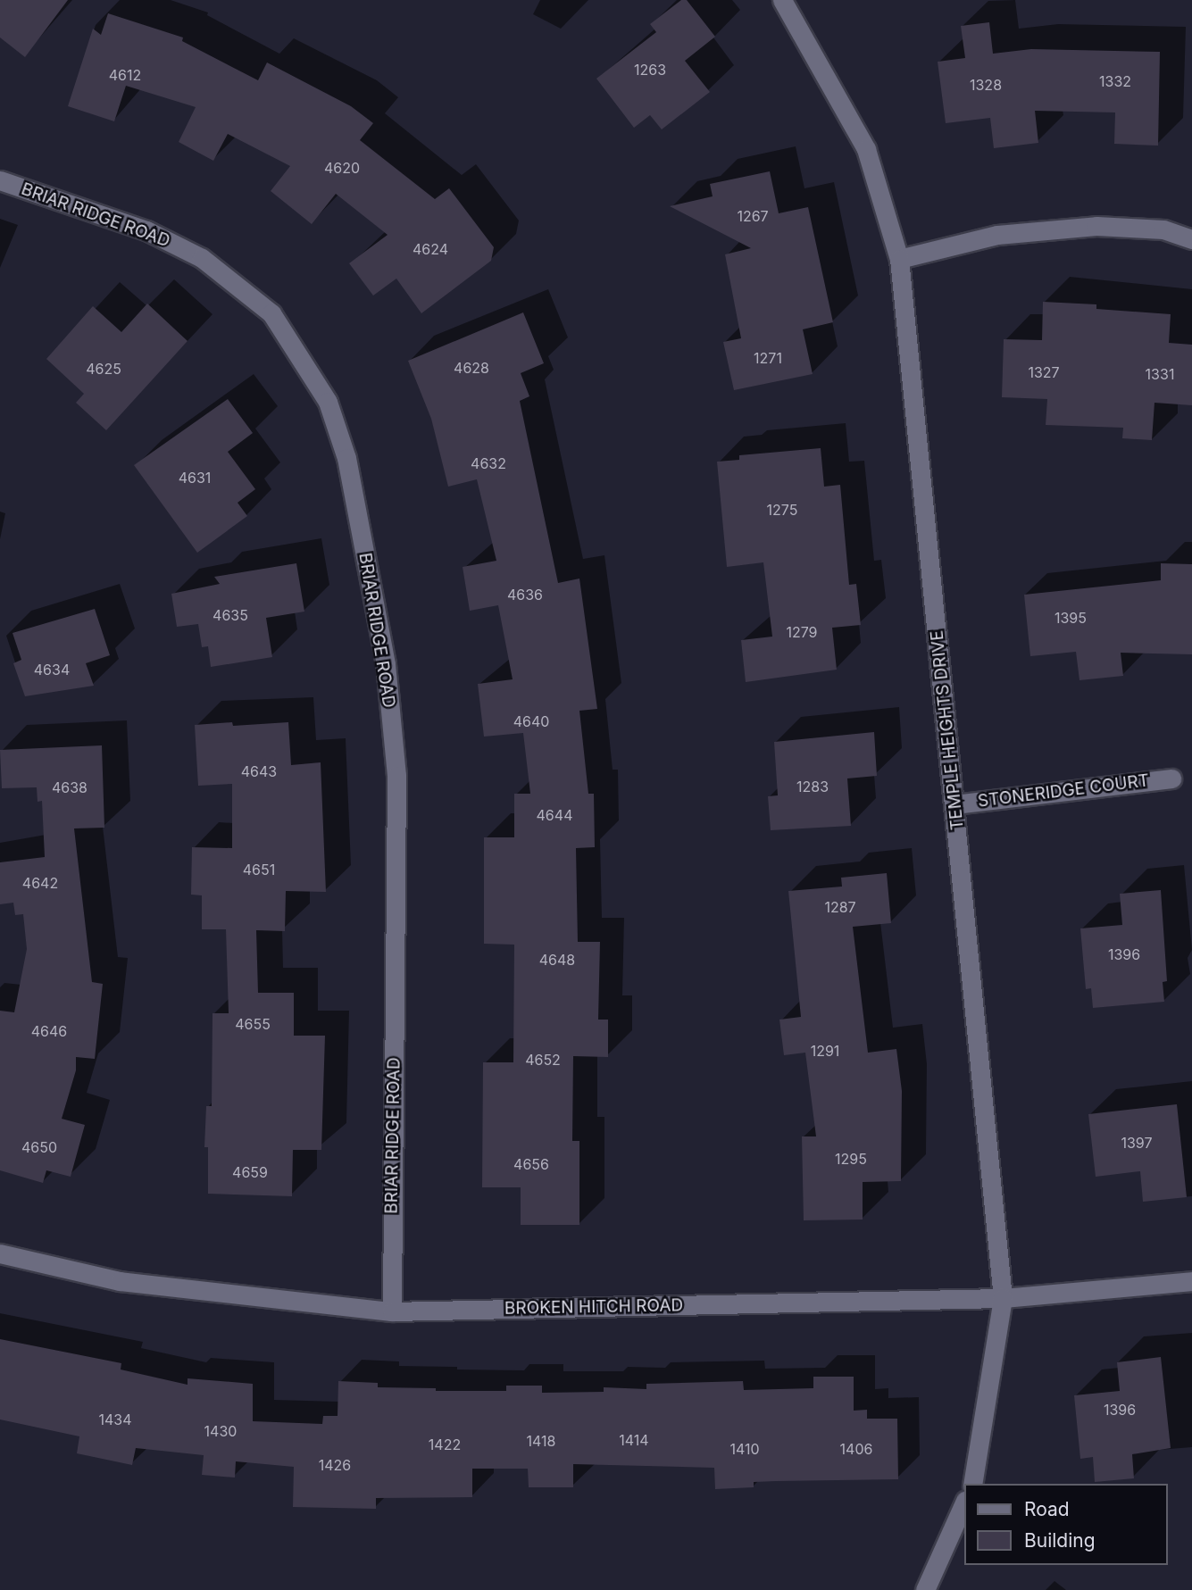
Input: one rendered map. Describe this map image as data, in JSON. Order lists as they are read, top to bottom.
{
  "streets": {
    "street": [
      "BRIAR RIDGE ROAD",
      "TEMPLE HEIGHTS DRIVE",
      "STONERIDGE COURT",
      "BROKEN HITCH ROAD"
    ]
  },
  "crossings": [
    ["BRIAR RIDGE ROAD", "BROKEN HITCH ROAD"],
    ["TEMPLE HEIGHTS DRIVE", "STONERIDGE COURT"],
    ["TEMPLE HEIGHTS DRIVE", "BROKEN HITCH ROAD"]
  ],
  "house_numbers": [
    "1263",
    "4612",
    "1332",
    "1328",
    "4620",
    "1267",
    "4624",
    "1271",
    "4628",
    "4625",
    "1327",
    "1331",
    "4632",
    "4631",
    "1275",
    "4636",
    "4635",
    "1395",
    "1279",
    "4634",
    "4640",
    "4643",
    "1283",
    "4638",
    "4644",
    "4651",
    "4642",
    "1287",
    "1396",
    "4648",
    "4655",
    "4646",
    "1291",
    "4652",
    "1397",
    "4650",
    "1295",
    "4656",
    "4659",
    "1396",
    "1434",
    "1430",
    "1414",
    "1418",
    "1422",
    "1410",
    "1406",
    "1426"
  ],
  "legend": ["Road", "Building"]
}
